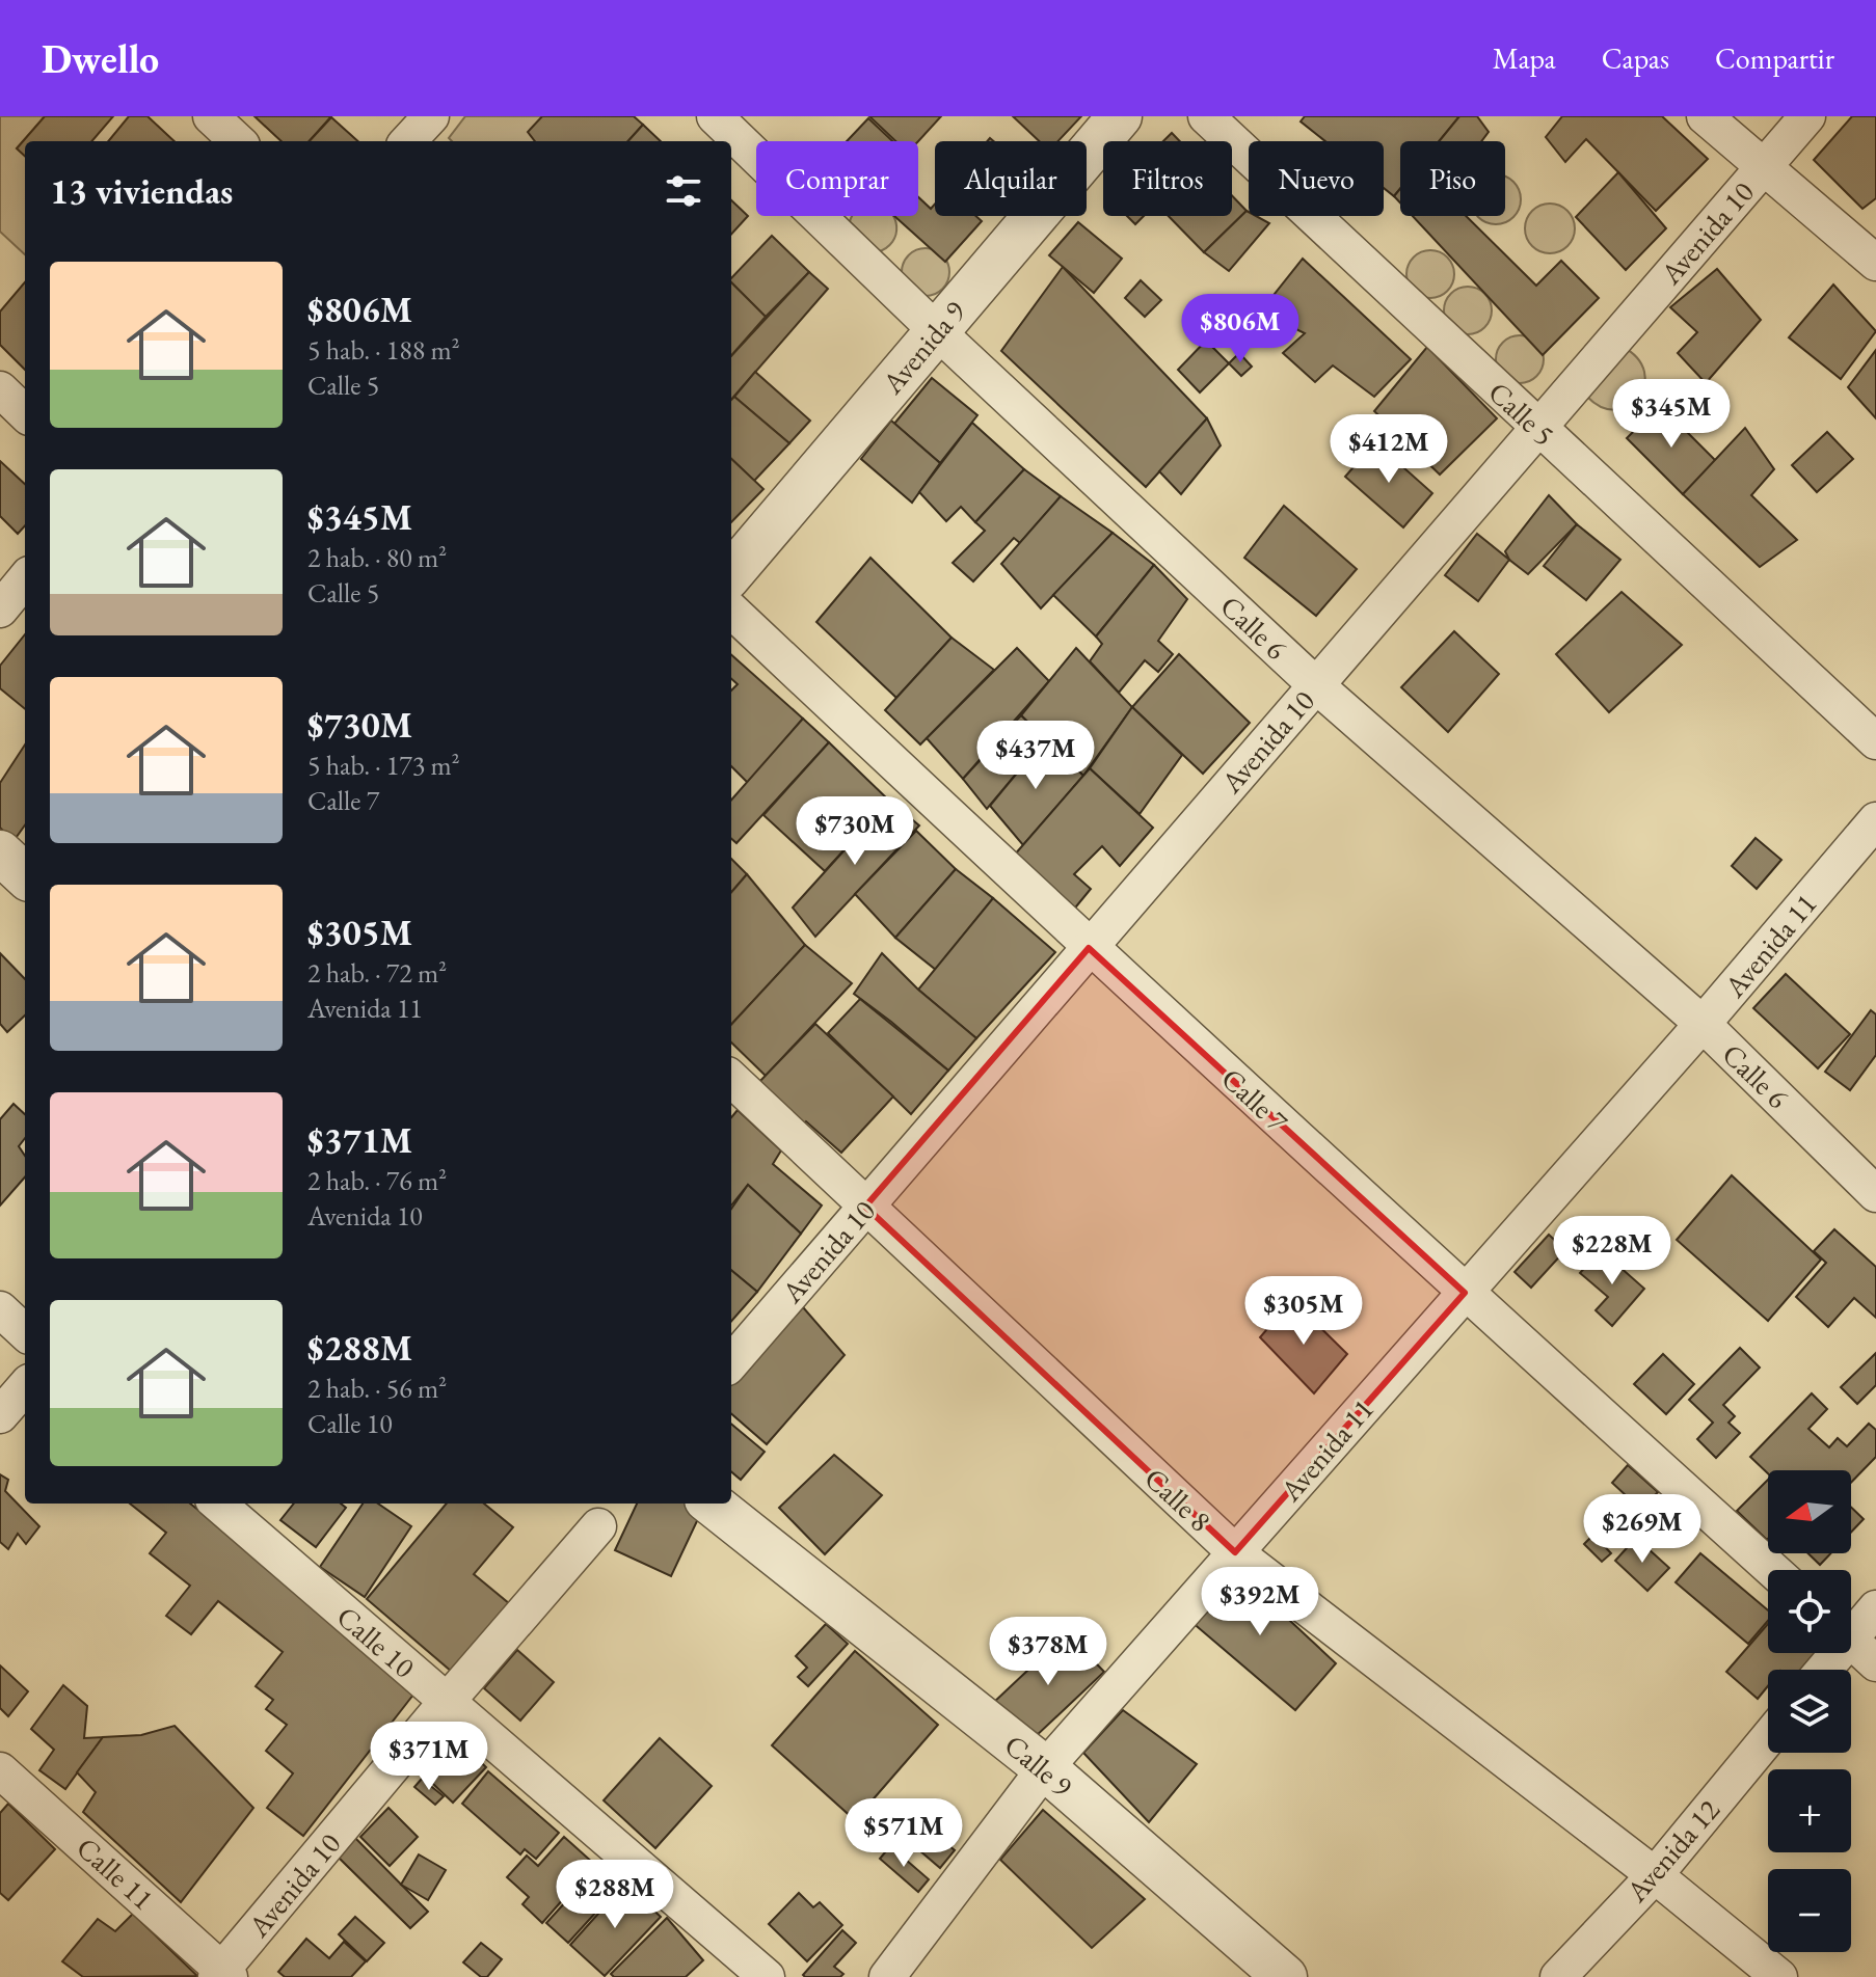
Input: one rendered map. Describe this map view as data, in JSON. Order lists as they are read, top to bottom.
{
  "streets": {
    "street": [
      "Avenida 10",
      "Avenida 9",
      "Calle 5",
      "Calle 6",
      "Avenida 11",
      "Calle 7",
      "Calle 8",
      "Calle 10",
      "Calle 9",
      "Avenida 12",
      "Calle 11"
    ]
  },
  "crossings": [
    ["Avenida 10", "Calle 5"],
    ["Avenida 10", "Calle 6"],
    ["Avenida 10", "Calle 7"],
    ["Avenida 10", "Calle 8"],
    ["Avenida 10", "Calle 10"],
    ["Avenida 10", "Calle 11"],
    ["Avenida 9", "Calle 6"],
    ["Calle 6", "Avenida 11"],
    ["Avenida 11", "Calle 7"],
    ["Avenida 11", "Calle 8"],
    ["Avenida 11", "Calle 9"],
    ["Calle 8", "Avenida 12"]
  ],
  "north": "left",
  "page": {
    "header": "Dwello",
    "nav": ["Mapa", "Capas", "Compartir"],
    "chip": [
      "Comprar",
      "Alquilar",
      "Filtros",
      "Nuevo",
      "Piso"
    ],
    "heading": "13 viviendas",
    "list": [
      {
        "name": "$806M",
        "note": "5 hab. · 188 m² · Calle 5"
      },
      {
        "name": "$345M",
        "note": "2 hab. · 80 m² · Calle 5"
      },
      {
        "name": "$730M",
        "note": "5 hab. · 173 m² · Calle 7"
      },
      {
        "name": "$305M",
        "note": "2 hab. · 72 m² · Avenida 11"
      },
      {
        "name": "$371M",
        "note": "2 hab. · 76 m² · Avenida 10"
      },
      {
        "name": "$288M",
        "note": "2 hab. · 56 m² · Calle 10"
      }
    ],
    "price": [
      "$806M",
      "$345M",
      "$412M",
      "$437M",
      "$730M",
      "$228M",
      "$305M",
      "$269M",
      "$392M",
      "$378M",
      "$371M",
      "$571M",
      "$288M"
    ],
    "map_buttons": ["+", "−"]
  }
}
